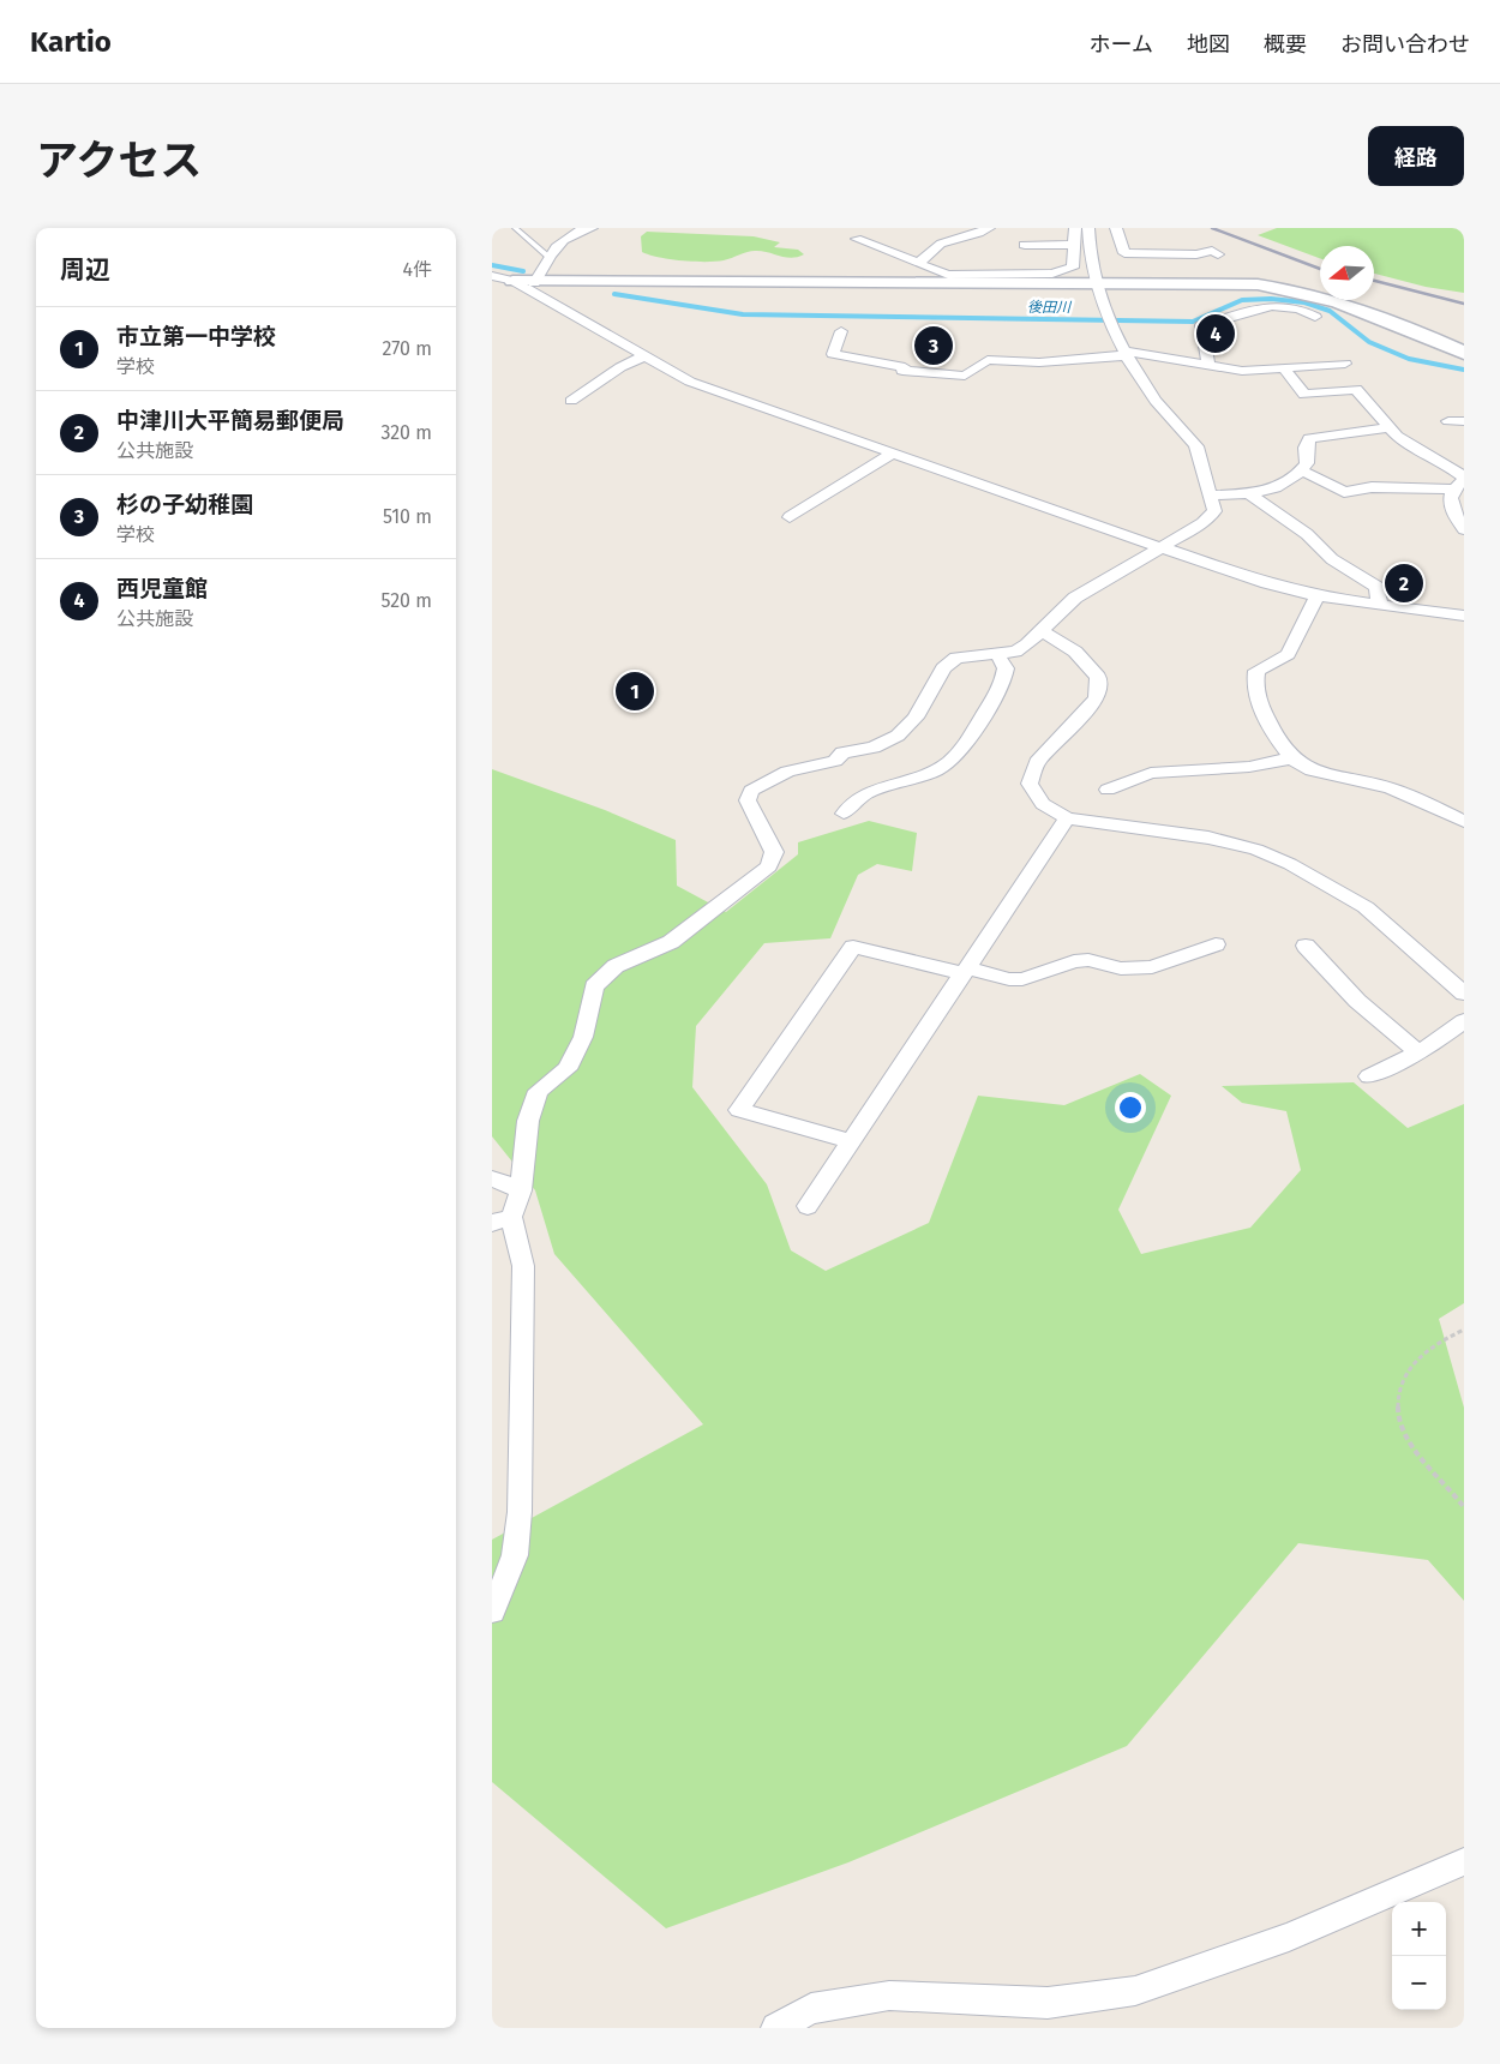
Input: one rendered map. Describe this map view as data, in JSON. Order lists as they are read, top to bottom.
{
  "water": ["後田川"],
  "north": "left",
  "page": {
    "header": "Kartio",
    "nav": [
      "ホーム",
      "地図",
      "概要",
      "お問い合わせ"
    ],
    "title": "アクセス",
    "buttons": "経路",
    "heading": ["周辺", "4件"],
    "list": [
      {
        "mark": "1",
        "name": "市立第一中学校",
        "note": "学校",
        "value": "270 m"
      },
      {
        "mark": "2",
        "name": "中津川大平簡易郵便局",
        "note": "公共施設",
        "value": "320 m"
      },
      {
        "mark": "3",
        "name": "杉の子幼稚園",
        "note": "学校",
        "value": "510 m"
      },
      {
        "mark": "4",
        "name": "西児童館",
        "note": "公共施設",
        "value": "520 m"
      }
    ],
    "pins": [
      "4",
      "3",
      "2",
      "1"
    ],
    "map_buttons": ["+", "−"]
  }
}
